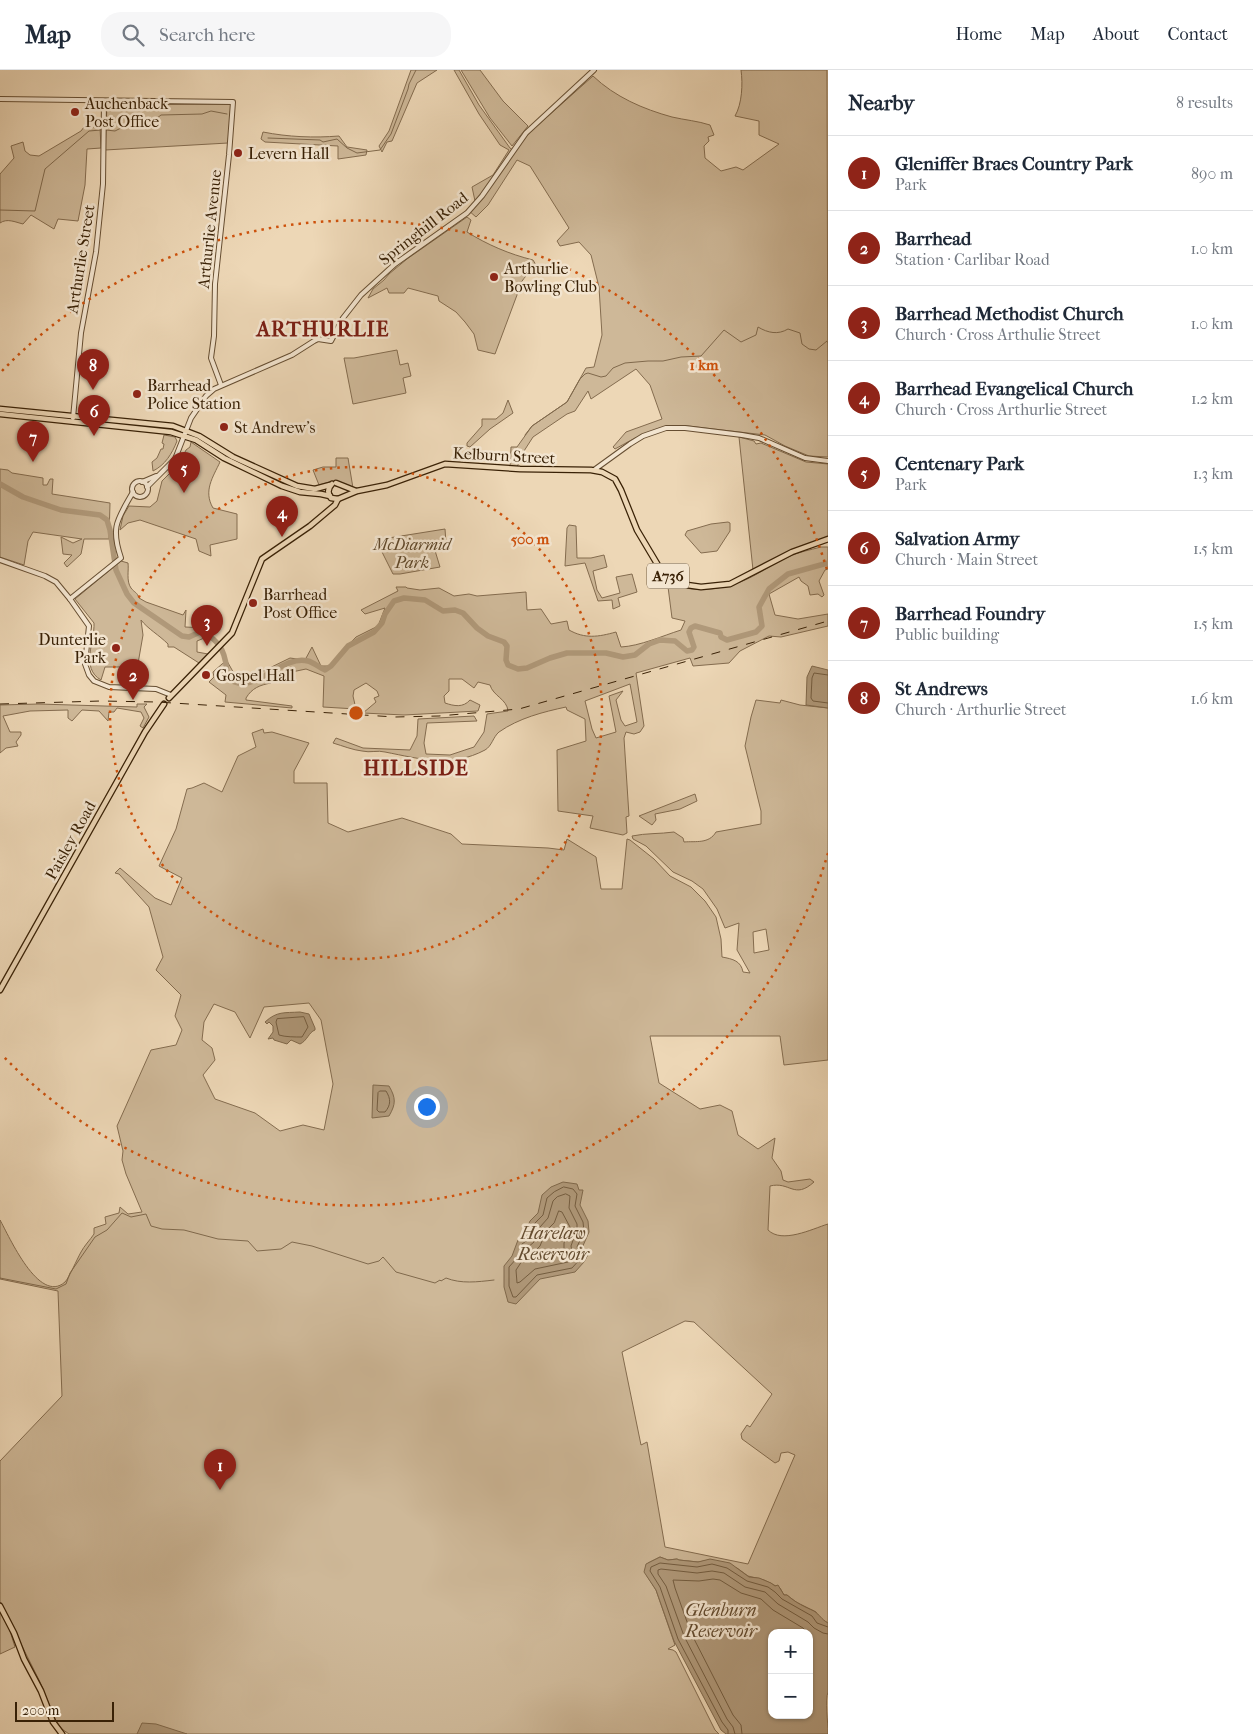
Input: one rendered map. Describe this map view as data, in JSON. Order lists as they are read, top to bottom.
{
  "streets": {
    "main road": ["Kelburn Street", "A736", "Paisley Road"],
    "street": ["Springhill Road", "Arthurlie Avenue", "Arthurlie Street"]
  },
  "crossings": [
    ["Springhill Road", "Arthurlie Avenue"],
    ["Arthurlie Avenue", "Arthurlie Street"],
    ["Arthurlie Street", "A736"],
    ["Kelburn Street", "A736"]
  ],
  "districts": ["ARTHURLIE", "HILLSIDE"],
  "water": ["Harelaw Reservoir", "Glenburn Reservoir"],
  "parks": ["McDiarmid Park"],
  "places": [
    "Auchenback Post Office",
    "Levern Hall",
    "Arthurlie Bowling Club",
    "Barrhead Police Station",
    "St Andrew's",
    "Barrhead Post Office",
    "Dunterlie Park",
    "Gospel Hall"
  ],
  "scale_bar": "200 m",
  "page": {
    "header": "Map",
    "search": "Search here",
    "nav": [
      "Home",
      "Map",
      "About",
      "Contact"
    ],
    "heading": ["Nearby", "8 results"],
    "list": [
      {
        "mark": "1",
        "name": "Gleniffer Braes Country Park",
        "note": "Park",
        "value": "890 m"
      },
      {
        "mark": "2",
        "name": "Barrhead",
        "note": "Station · Carlibar Road",
        "value": "1.0 km"
      },
      {
        "mark": "3",
        "name": "Barrhead Methodist Church",
        "note": "Church · Cross Arthulie Street",
        "value": "1.0 km"
      },
      {
        "mark": "4",
        "name": "Barrhead Evangelical Church",
        "note": "Church · Cross Arthurlie Street",
        "value": "1.2 km"
      },
      {
        "mark": "5",
        "name": "Centenary Park",
        "note": "Park",
        "value": "1.3 km"
      },
      {
        "mark": "6",
        "name": "Salvation Army",
        "note": "Church · Main Street",
        "value": "1.5 km"
      },
      {
        "mark": "7",
        "name": "Barrhead Foundry",
        "note": "Public building",
        "value": "1.5 km"
      },
      {
        "mark": "8",
        "name": "St Andrews",
        "note": "Church · Arthurlie Street",
        "value": "1.6 km"
      }
    ],
    "pins": [
      "8",
      "6",
      "7",
      "5",
      "4",
      "3",
      "2",
      "1"
    ],
    "map_buttons": ["+", "−"],
    "scale": "200 m"
  },
  "rings": ["1 km", "500 m"]
}
